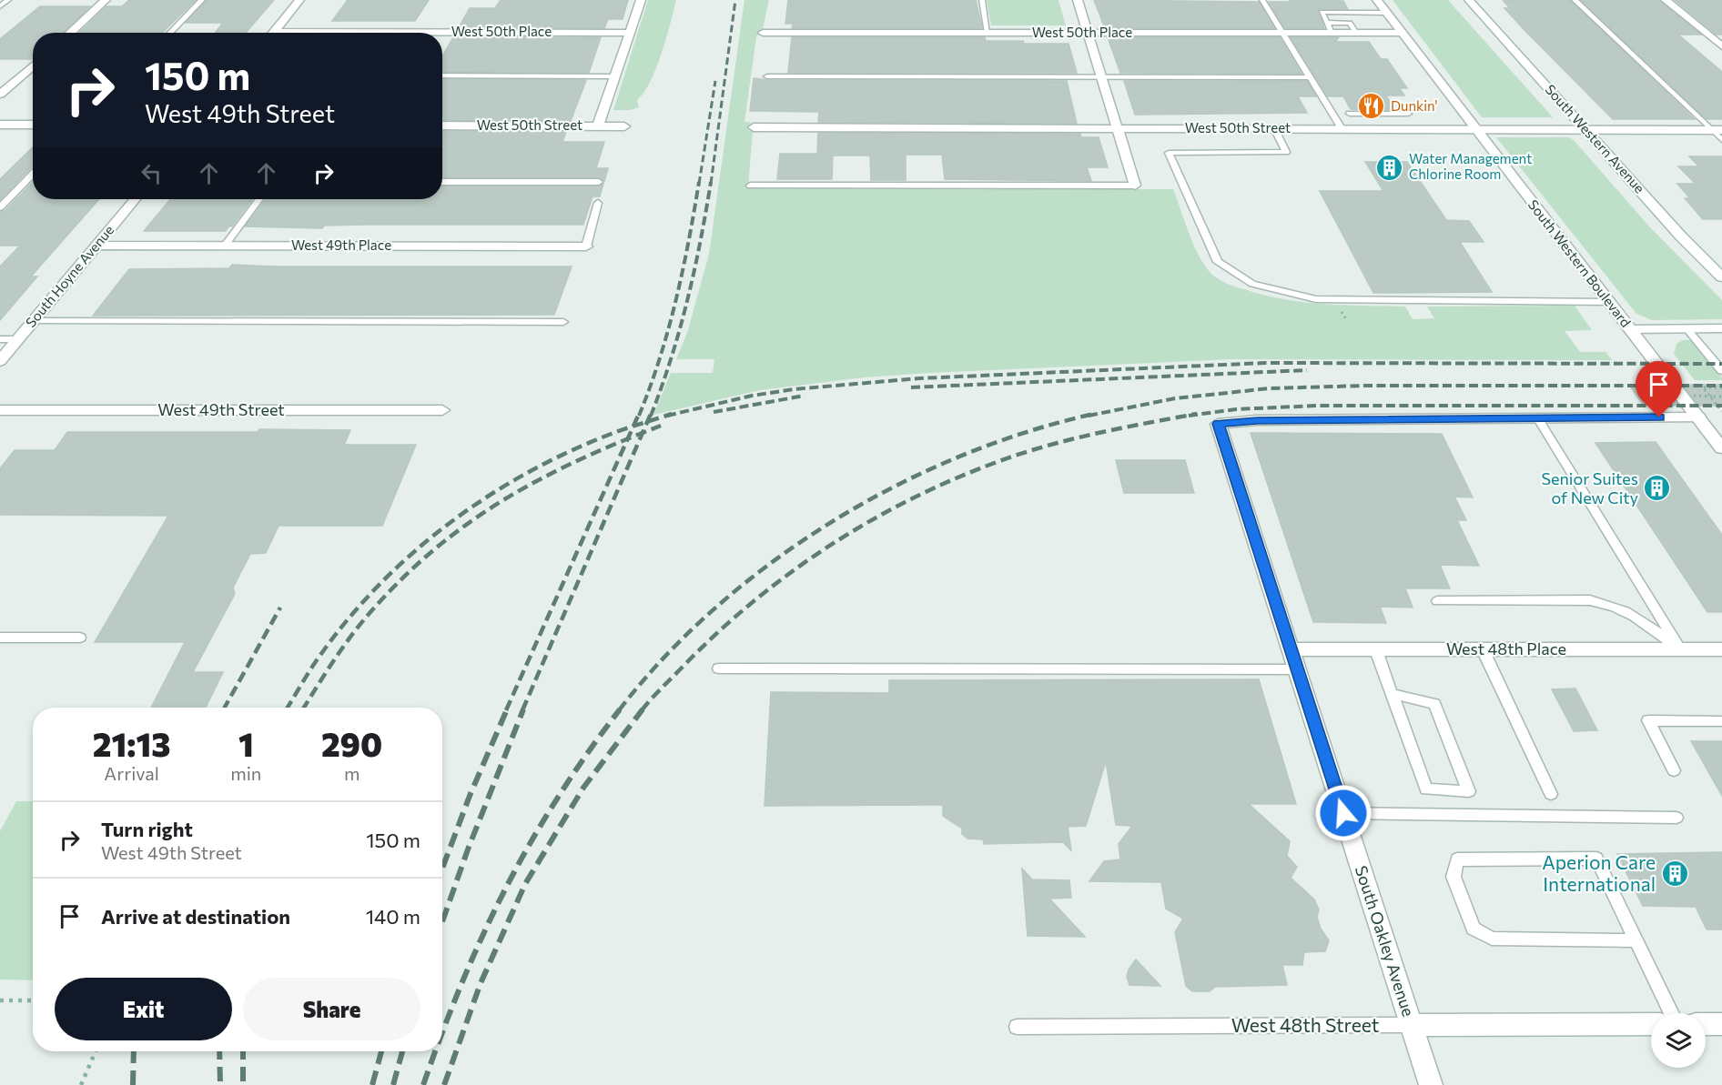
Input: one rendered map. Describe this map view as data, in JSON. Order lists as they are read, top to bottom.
{
  "streets": {
    "street": [
      "West 50th Place",
      "West 50th Street",
      "South Western Avenue",
      "West 49th Place",
      "South Western Boulevard",
      "South Hoyne Avenue",
      "West 49th Street",
      "West 48th Place",
      "South Oakley Avenue",
      "West 48th Street"
    ]
  },
  "crossings": [
    ["West 50th Place", "South Western Boulevard"],
    ["West 50th Street", "South Western Avenue"],
    ["West 50th Street", "South Western Boulevard"],
    ["West 49th Place", "South Hoyne Avenue"],
    ["West 48th Place", "South Oakley Avenue"],
    ["South Oakley Avenue", "West 48th Street"]
  ],
  "places": {
    "restaurant": ["Dunkin'"],
    "building": ["Water Management Chlorine Room", "Senior Suites of New City", "Aperion Care International"]
  },
  "page": {
    "turn": ["150 m", "West 49th Street"],
    "eta": [
      "21:13",
      "Arrival",
      "1",
      "min",
      "290",
      "m"
    ],
    "list": [
      {
        "name": "Turn right",
        "note": "West 49th Street",
        "value": "150 m"
      },
      {
        "name": "Arrive at destination",
        "value": "140 m"
      }
    ],
    "buttons": ["Exit", "Share"]
  }
}
